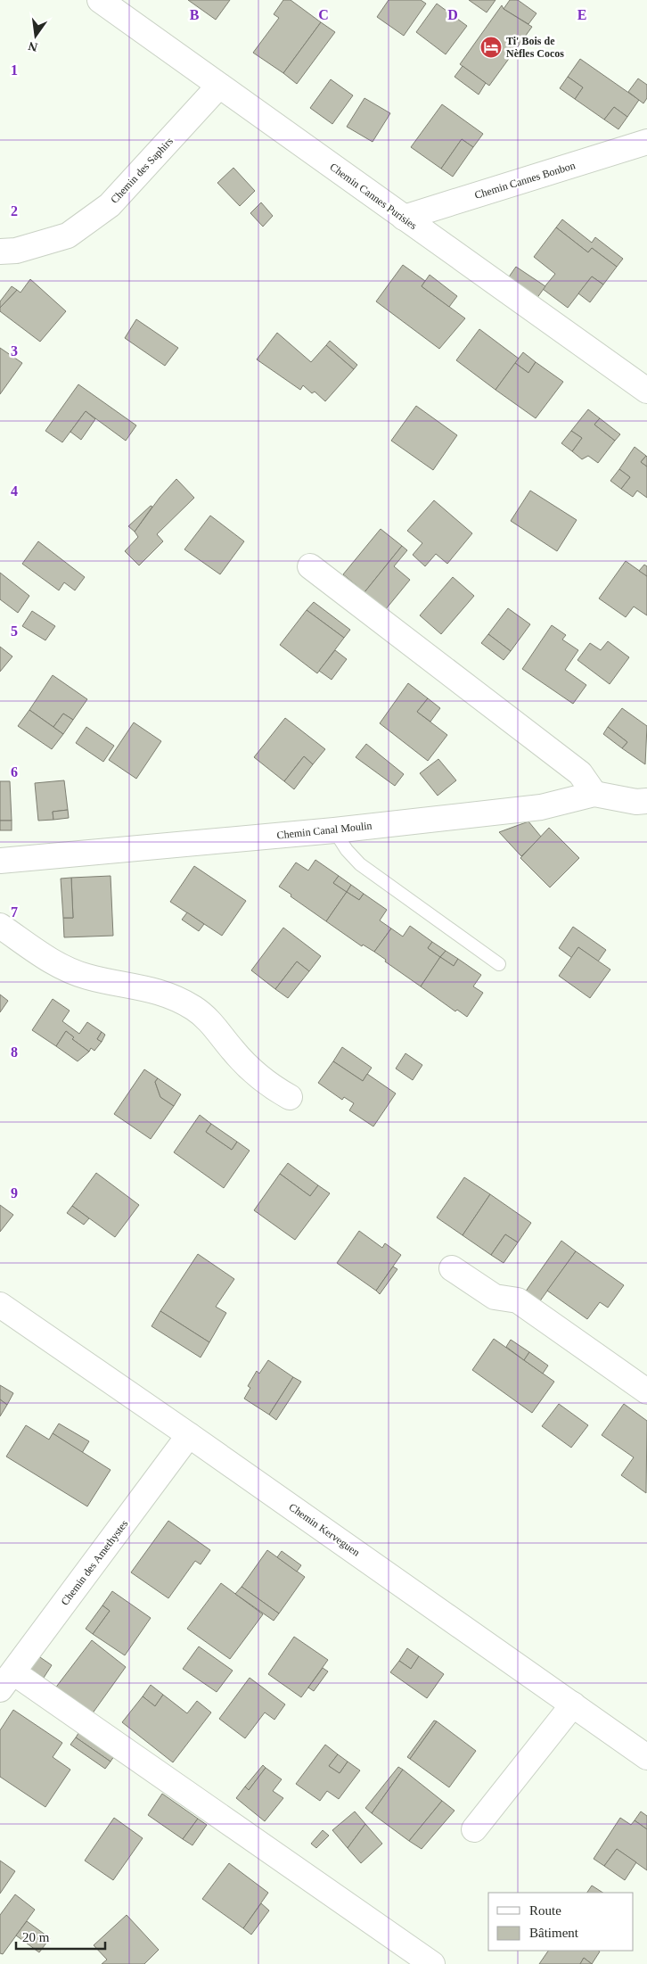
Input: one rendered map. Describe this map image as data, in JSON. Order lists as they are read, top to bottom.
{
  "streets": {
    "street": [
      "Chemin des Saphirs",
      "Chemin Cannes Bonbon",
      "Chemin Cannes Purisies",
      "Chemin Canal Moulin",
      "Chemin Kerveguen",
      "Chemin des Amethystes"
    ]
  },
  "crossings": [
    ["Chemin des Saphirs", "Chemin Cannes Purisies"],
    ["Chemin Cannes Bonbon", "Chemin Cannes Purisies"],
    ["Chemin Kerveguen", "Chemin des Amethystes"]
  ],
  "places": {
    "hotel": ["Ti' Bois de Nèfles Cocos"]
  },
  "legend": ["Route", "Bâtiment"],
  "scale_bar": "20 m",
  "north": "bottom",
  "grid": {
    "columns": [
      "B",
      "C",
      "D",
      "E"
    ],
    "rows": [
      "1",
      "2",
      "3",
      "4",
      "5",
      "6",
      "7",
      "8",
      "9"
    ]
  }
}
